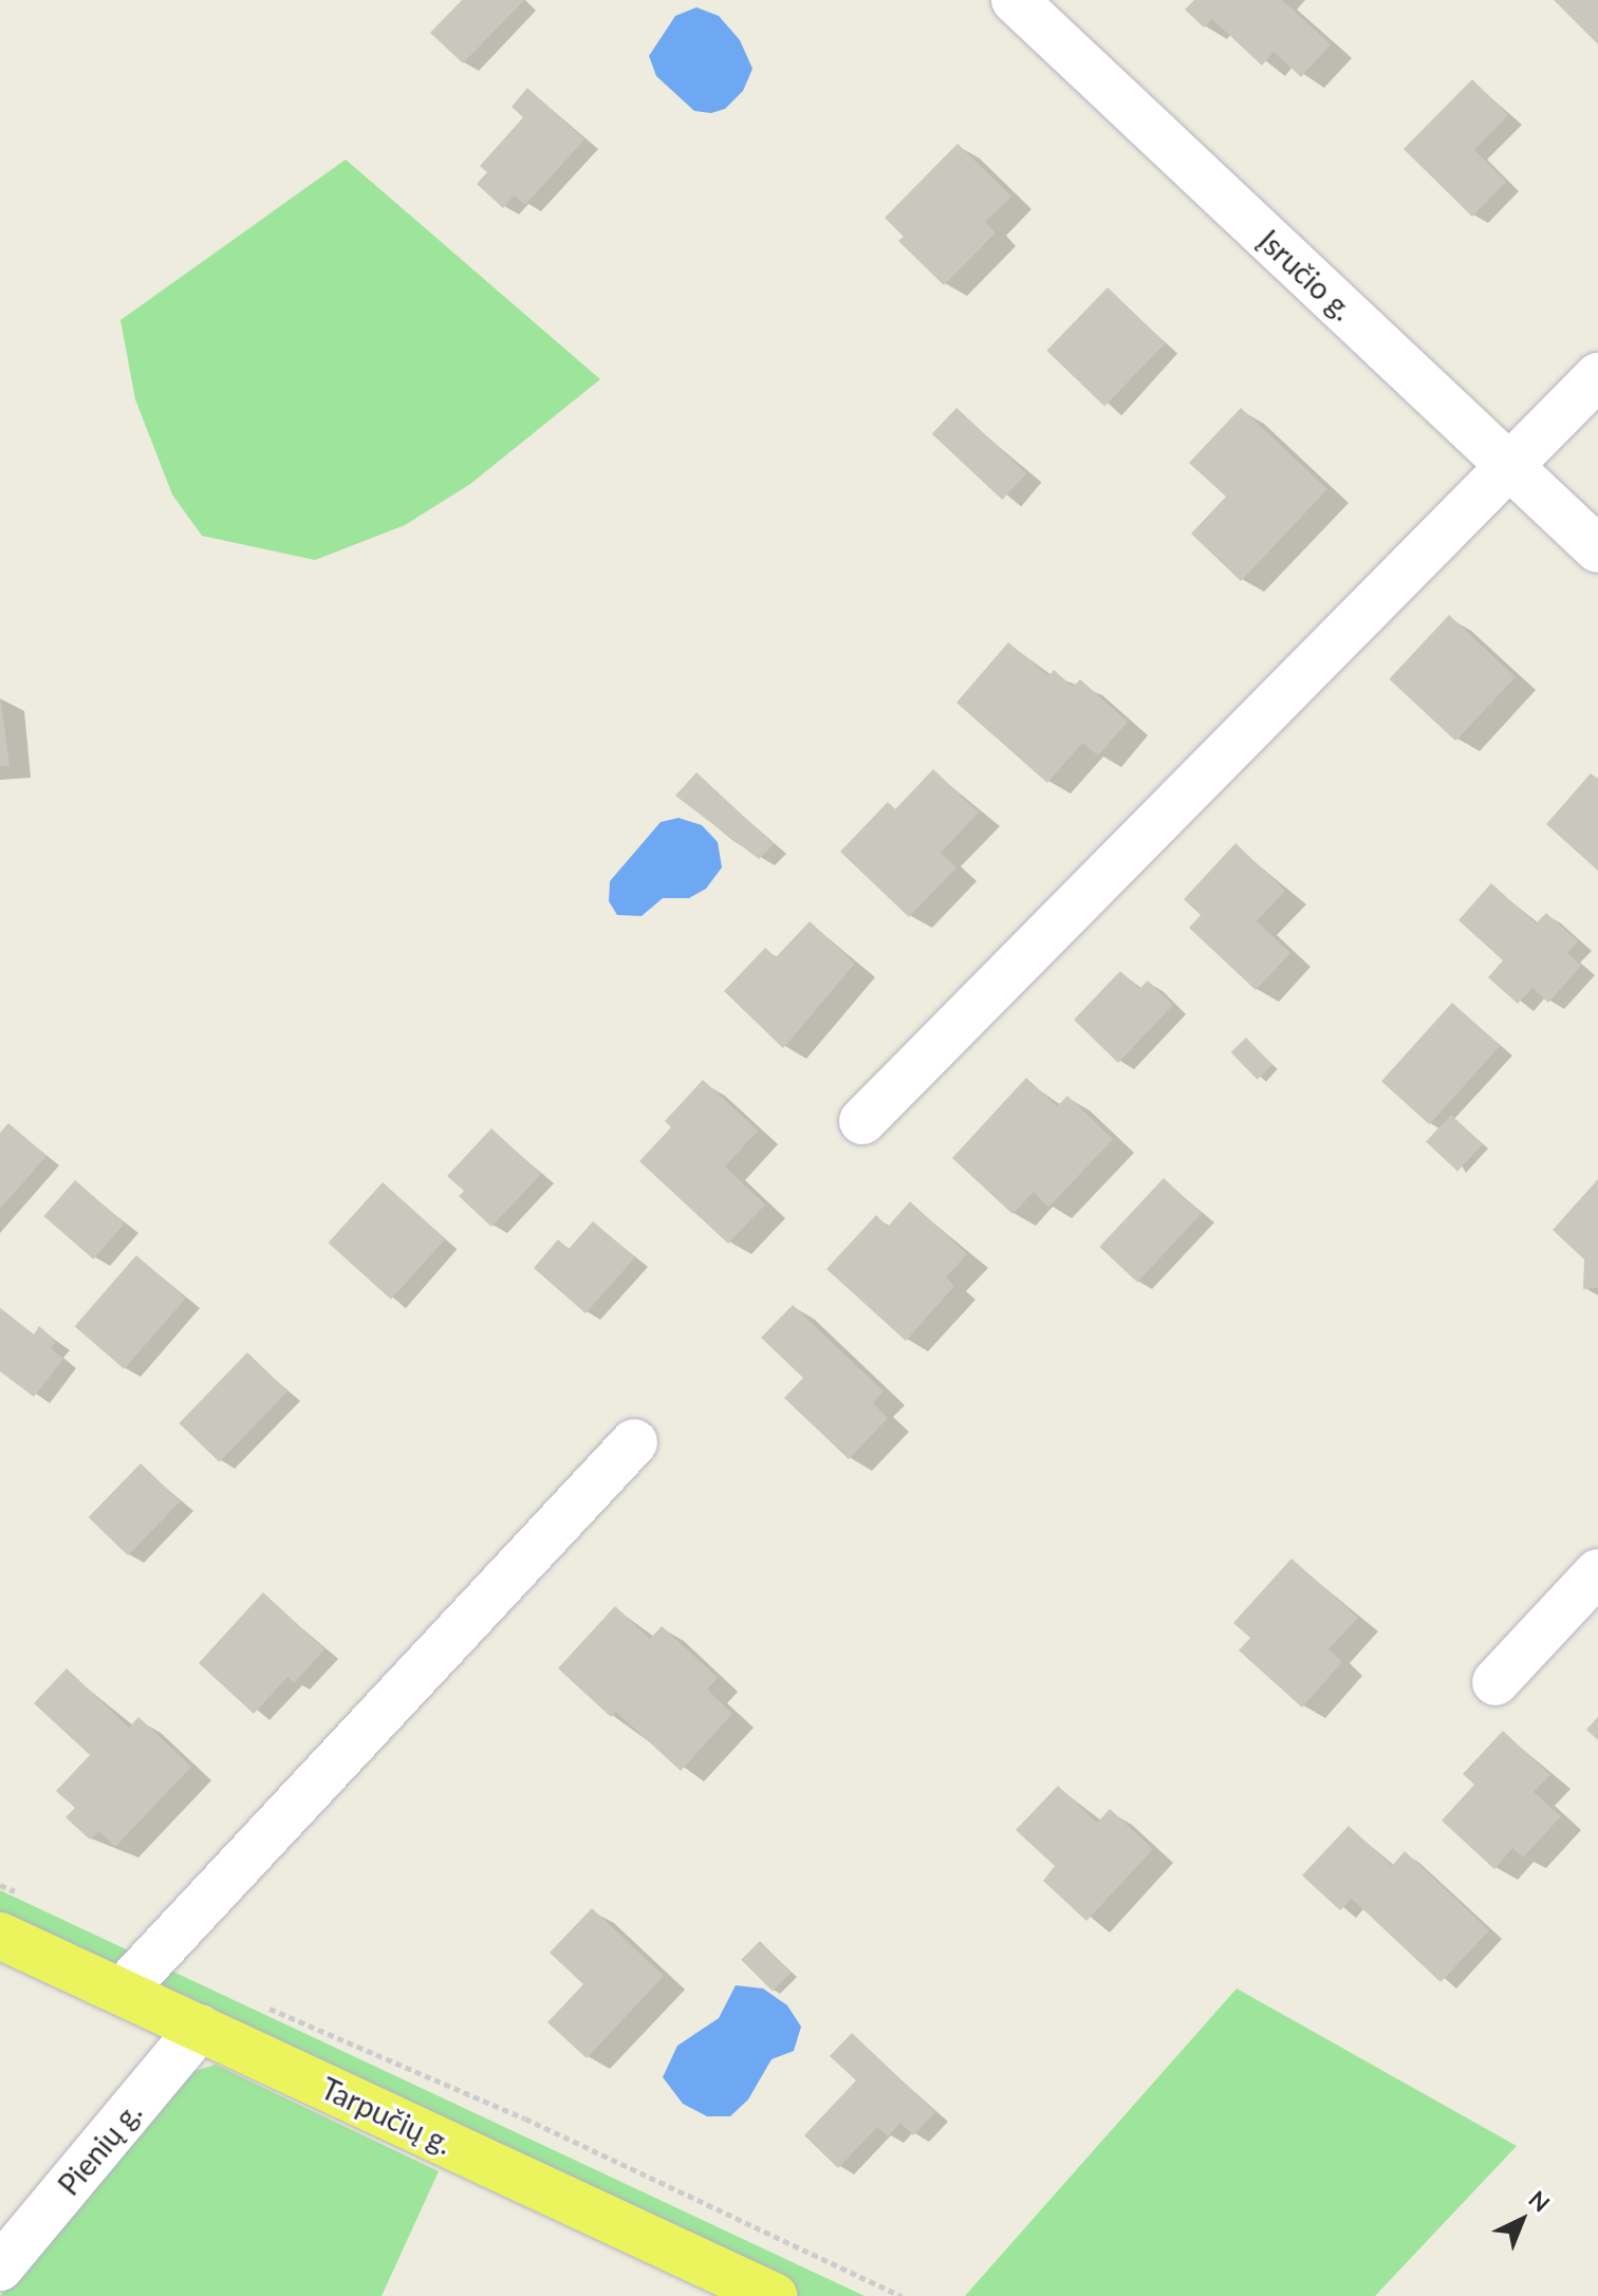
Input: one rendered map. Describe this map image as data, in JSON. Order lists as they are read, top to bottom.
{
  "streets": {
    "main road": ["Tarpučių g."],
    "street": ["Įsručio g.", "Pienių g."]
  },
  "crossings": [
    ["Tarpučių g.", "Pienių g."]
  ],
  "north": "top right"
}
